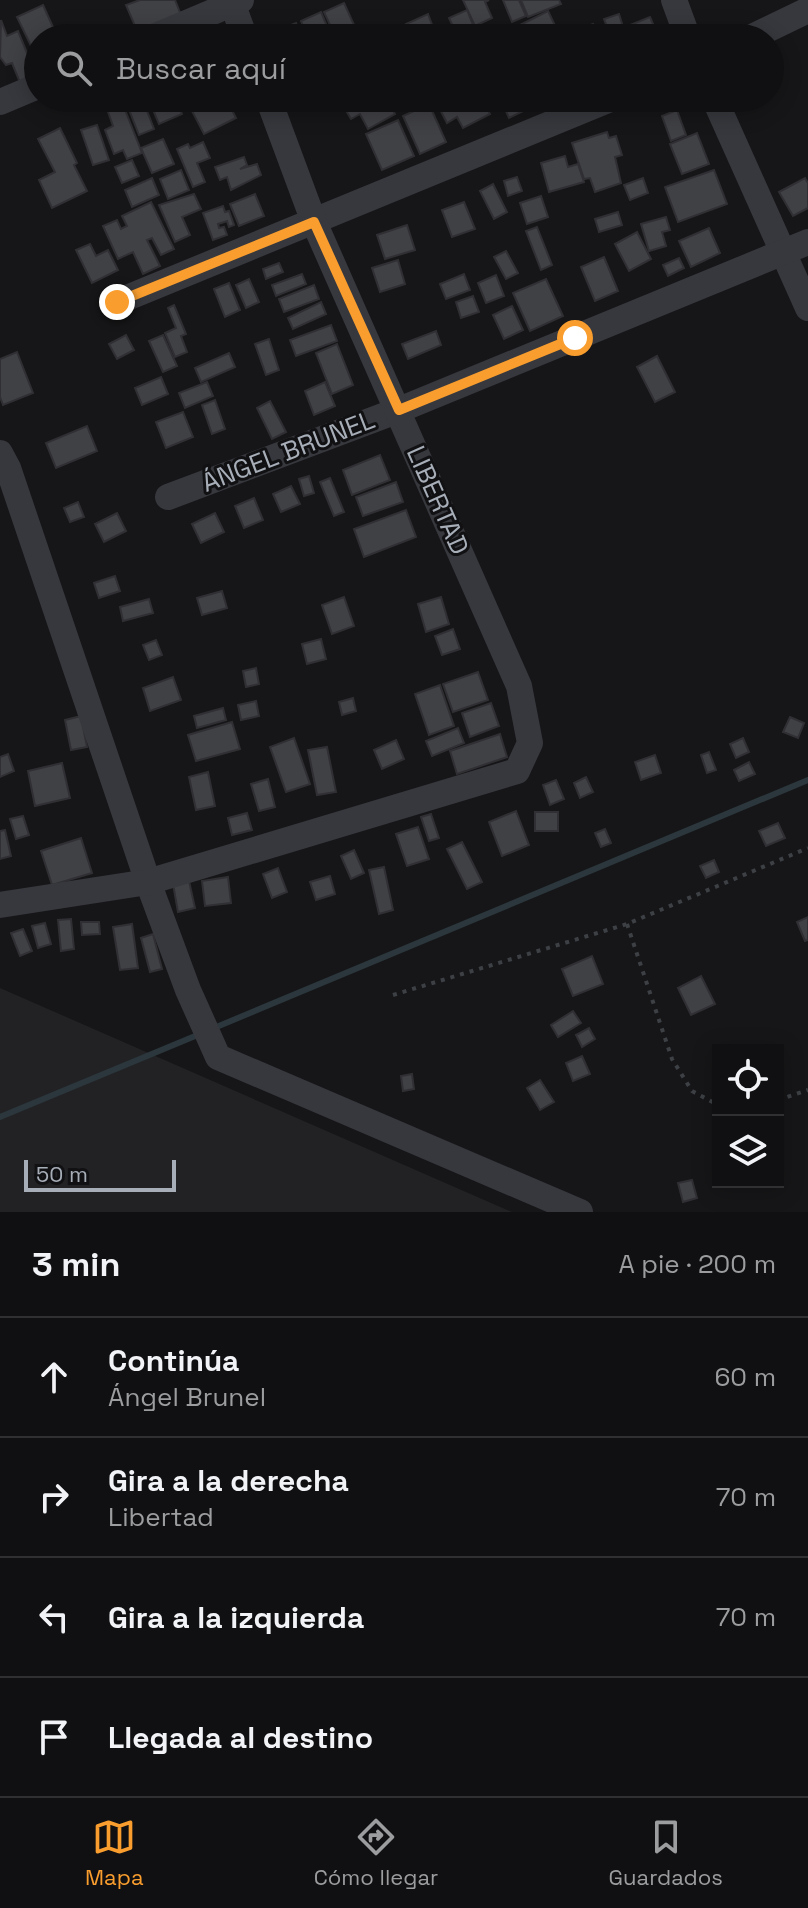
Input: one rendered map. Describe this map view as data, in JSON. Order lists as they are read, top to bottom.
{
  "streets": {
    "street": ["ÁNGEL BRUNEL", "LIBERTAD"]
  },
  "crossings": [
    ["ÁNGEL BRUNEL", "LIBERTAD"]
  ],
  "scale_bar": "50 m",
  "page": {
    "search": "Buscar aquí",
    "scale": "50 m",
    "heading": ["3 min", "A pie · 200 m"],
    "list": [
      ["Continúa", "Ángel Brunel", "60 m"],
      ["Gira a la derecha", "Libertad", "70 m"],
      ["Gira a la izquierda", "70 m"],
      "Llegada al destino"
    ],
    "nav": ["Mapa", "Cómo llegar", "Guardados"]
  }
}
